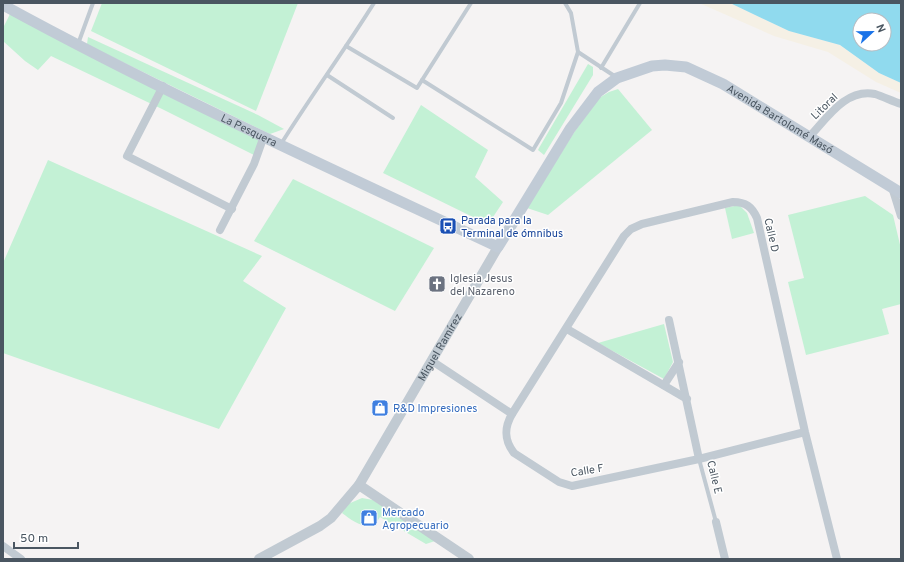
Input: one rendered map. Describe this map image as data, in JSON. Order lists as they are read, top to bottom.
{
  "streets": {
    "main road": ["Avenida Bartolomé Masó", "La Pesquera", "Miguel Ramírez"],
    "street": [
      "Litoral",
      "Calle D",
      "Calle F",
      "Calle E"
    ]
  },
  "crossings": [
    ["Litoral", "Avenida Bartolomé Masó"],
    ["Avenida Bartolomé Masó", "Miguel Ramírez"],
    ["La Pesquera", "Miguel Ramírez"],
    ["Calle D", "Calle F"],
    ["Calle F", "Calle E"]
  ],
  "places": {
    "bus stop": ["Parada para la Terminal de ómnibus"],
    "church": ["Iglesia Jesus del Nazareno"],
    "shop": ["R&D Impresiones", "Mercado Agropecuario"]
  },
  "scale_bar": "50 m",
  "north": "right"
}
